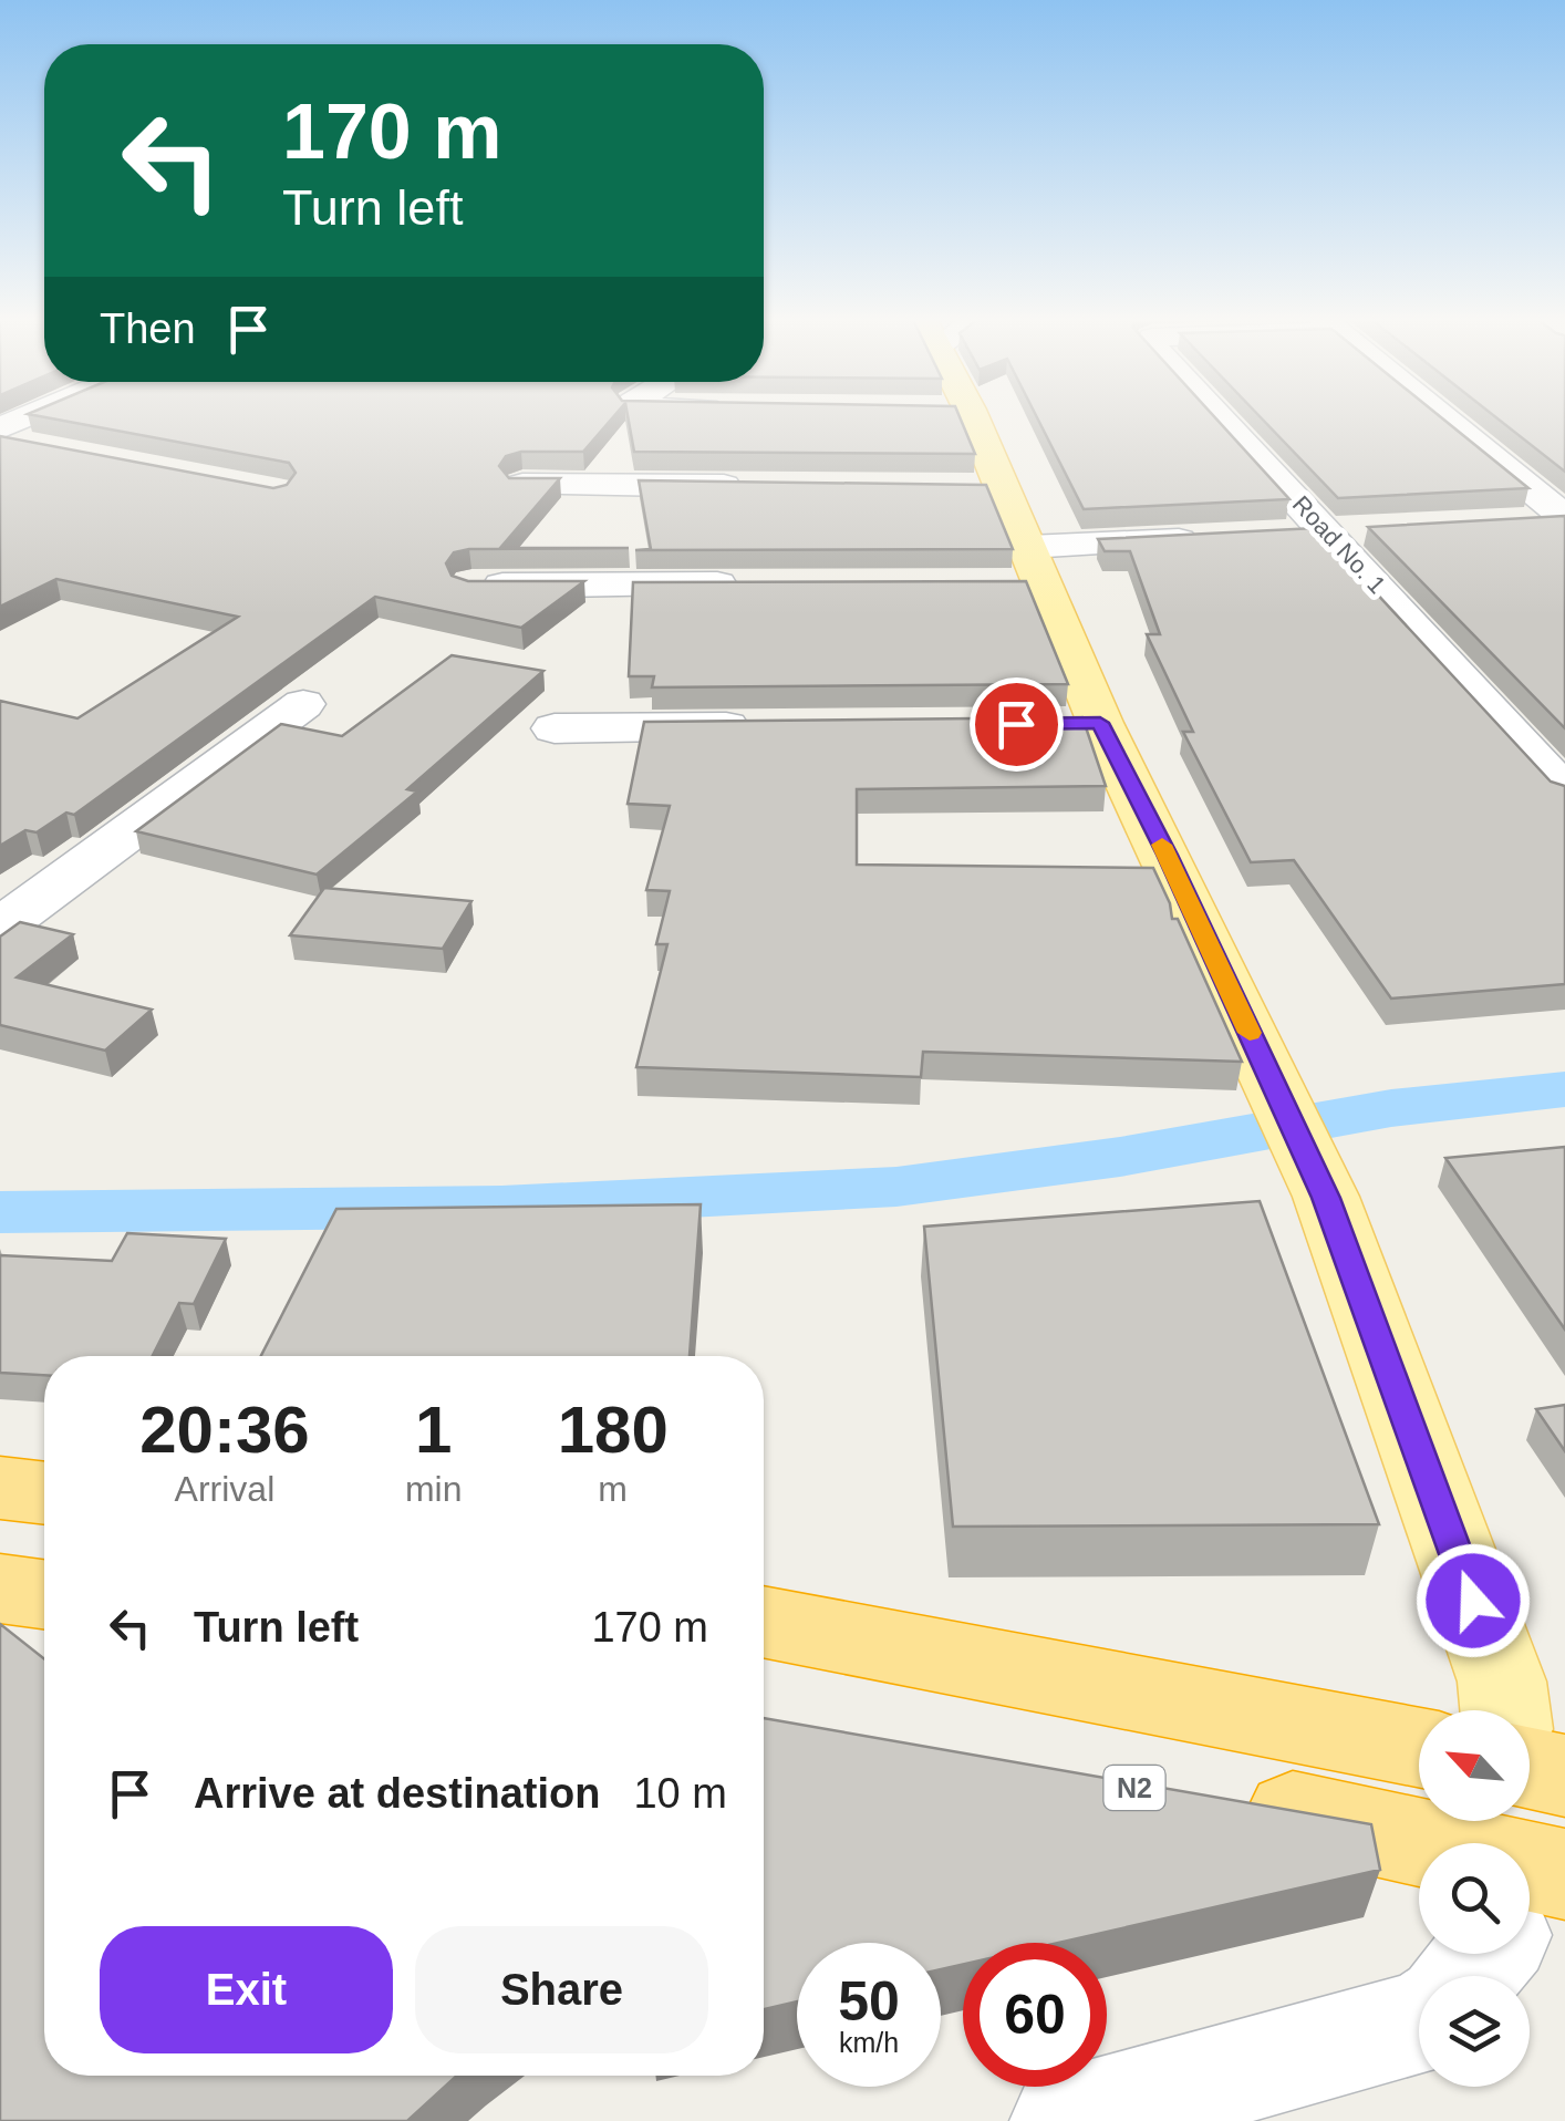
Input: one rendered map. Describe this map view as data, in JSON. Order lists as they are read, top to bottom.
{
  "streets": {
    "street": ["Road No. 1"]
  },
  "north": "top left",
  "page": {
    "turn": ["170 m", "Turn left"],
    "then": "Then",
    "eta": [
      "20:36",
      "Arrival",
      "1",
      "min",
      "180",
      "m"
    ],
    "list": [
      {
        "name": "Turn left",
        "value": "170 m"
      },
      {
        "name": "Arrive at destination",
        "value": "10 m"
      }
    ],
    "buttons": ["Exit", "Share"],
    "speed": "50 km/h",
    "limit": "60"
  }
}
